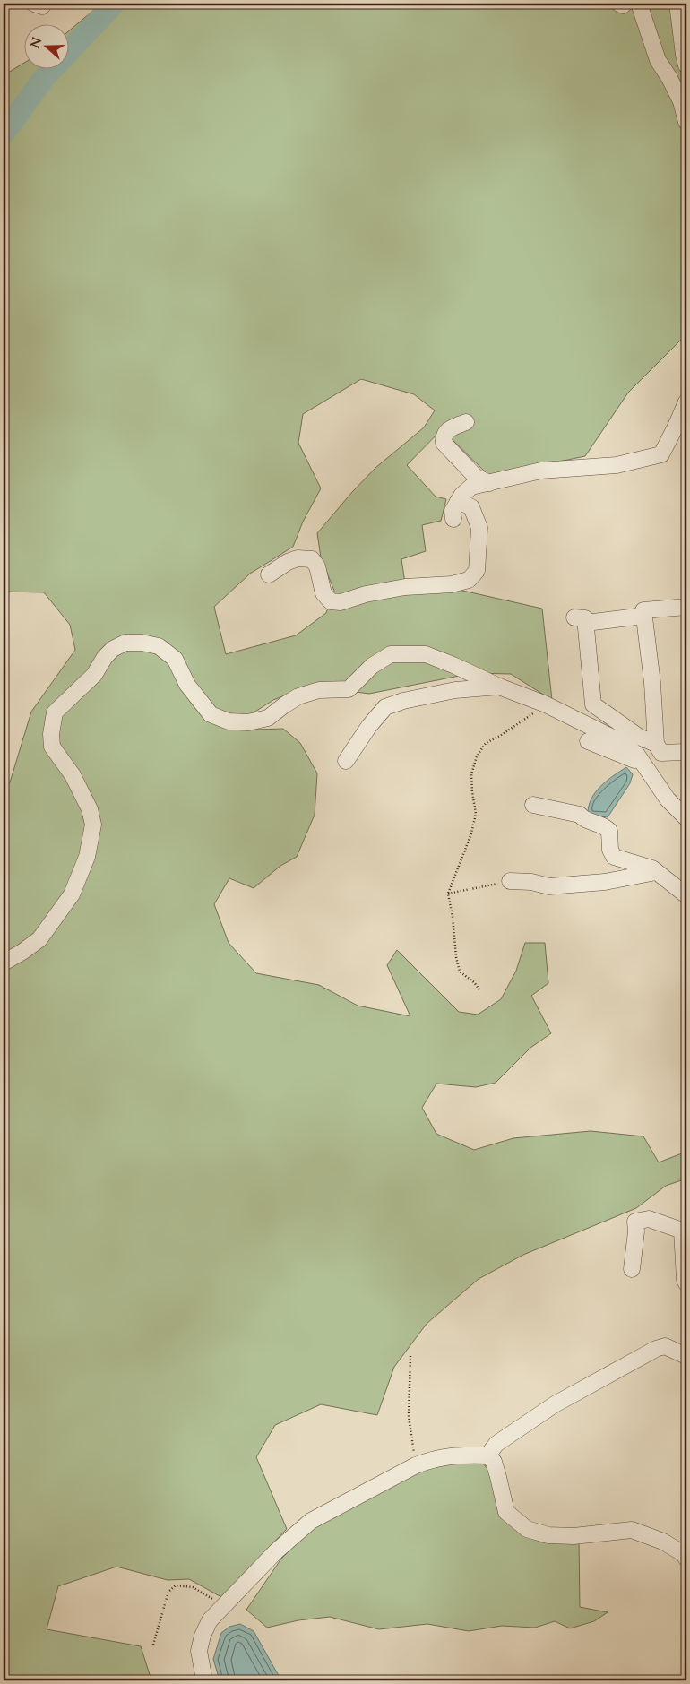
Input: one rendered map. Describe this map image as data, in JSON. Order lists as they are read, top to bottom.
{
  "north": "left"
}
